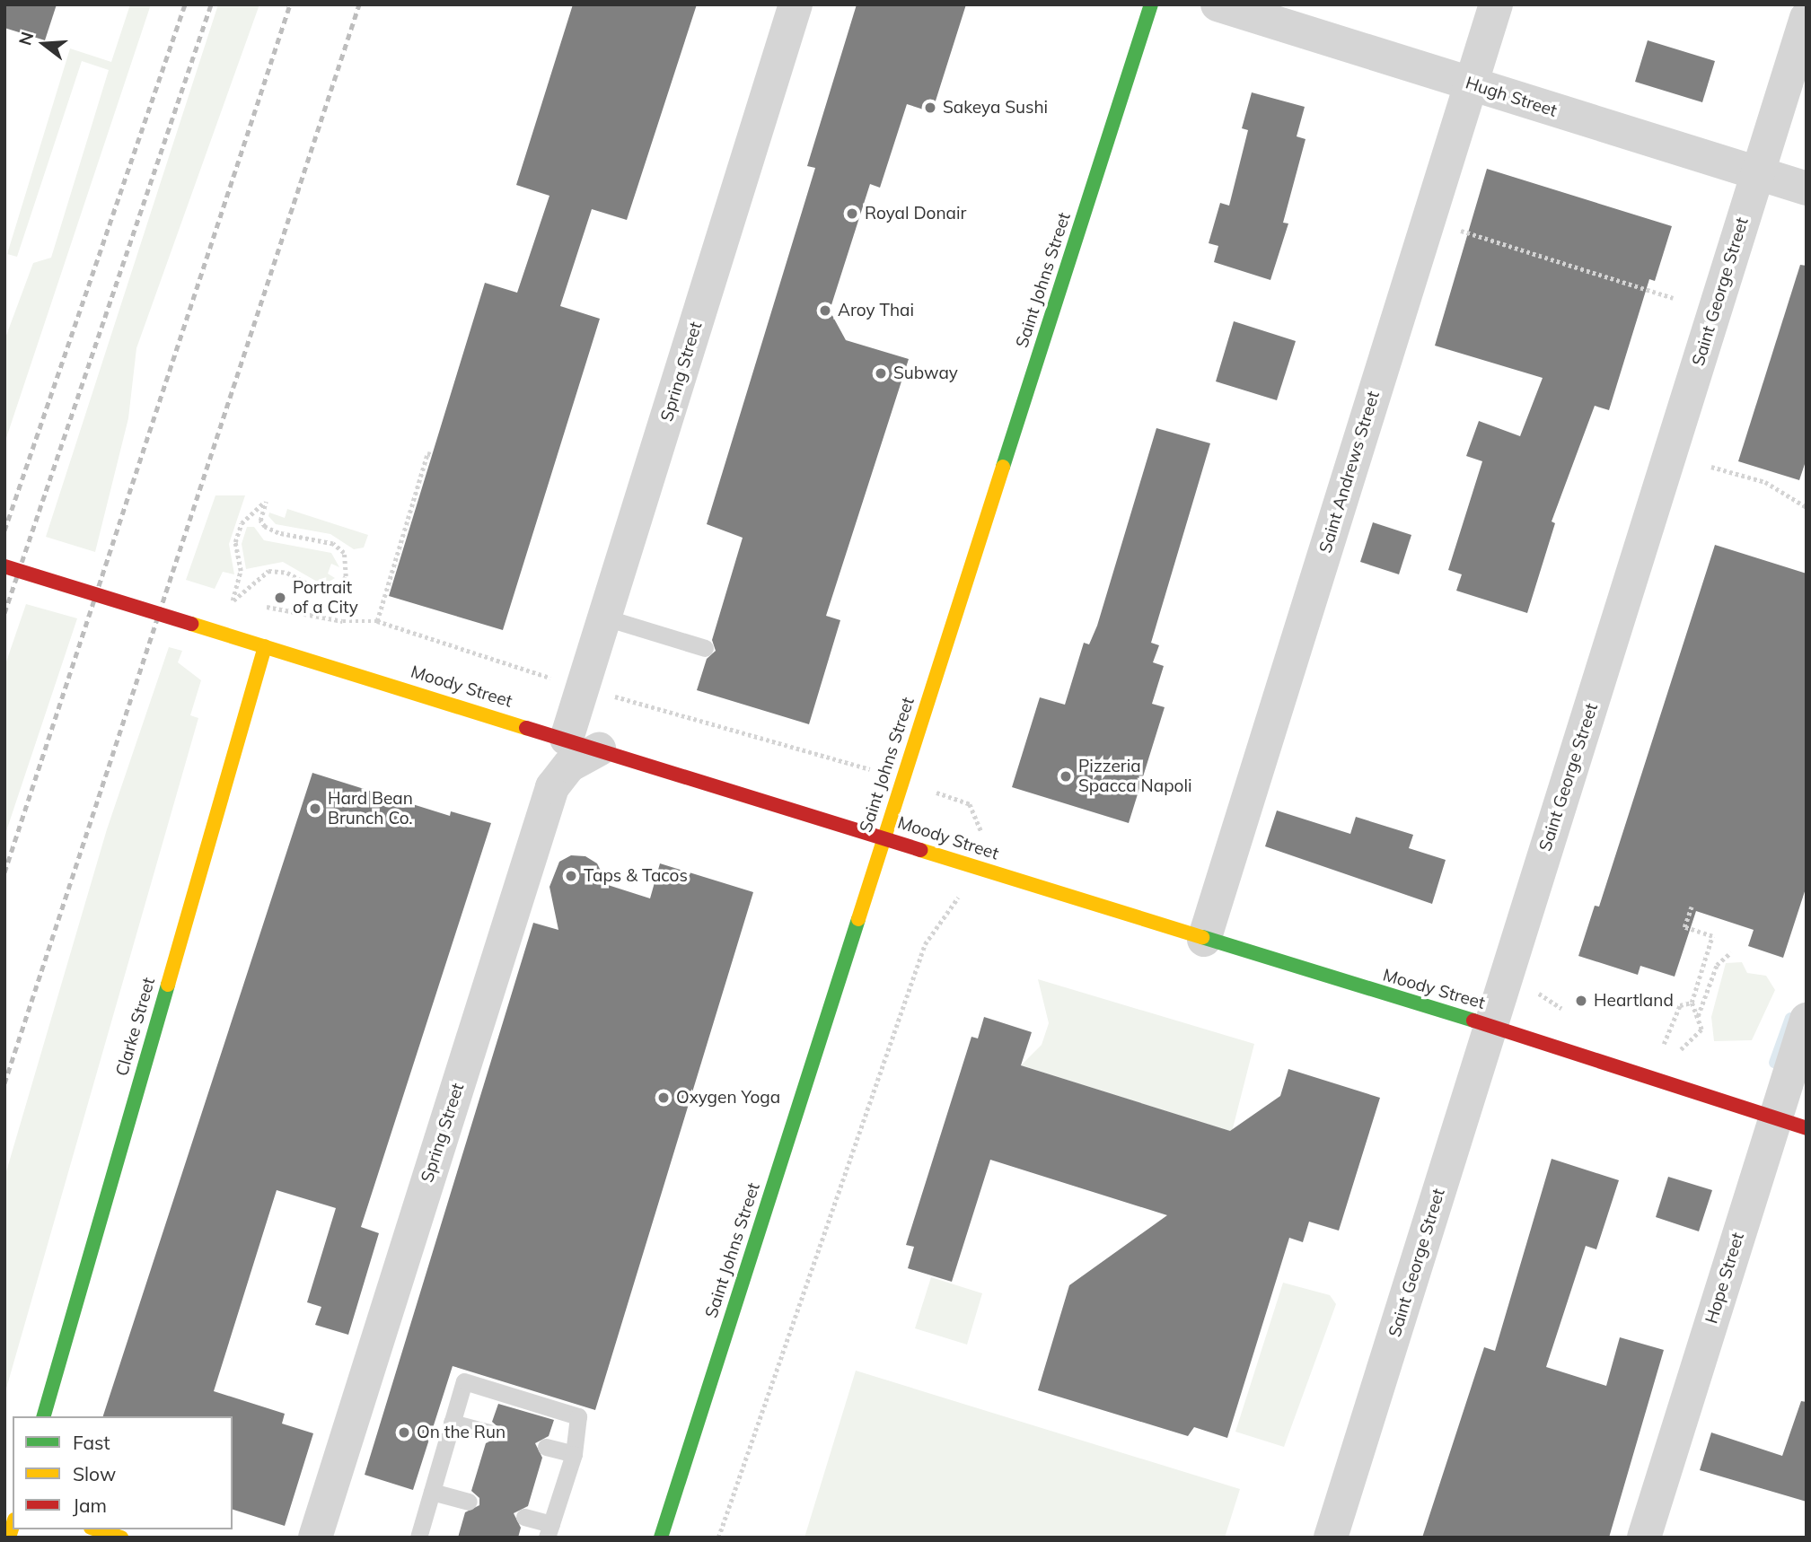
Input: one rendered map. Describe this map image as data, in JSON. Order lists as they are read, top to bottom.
{
  "streets": {
    "main road": ["Saint Johns Street", "Moody Street", "Clarke Street"],
    "street": [
      "Hugh Street",
      "Saint George Street",
      "Spring Street",
      "Saint Andrews Street",
      "Hope Street"
    ]
  },
  "crossings": [
    ["Hugh Street", "Saint George Street"],
    ["Hugh Street", "Saint Andrews Street"],
    ["Saint Johns Street", "Moody Street"],
    ["Saint George Street", "Moody Street"],
    ["Spring Street", "Moody Street"],
    ["Saint Andrews Street", "Moody Street"],
    ["Moody Street", "Clarke Street"],
    ["Moody Street", "Hope Street"]
  ],
  "places": [
    "Sakeya Sushi",
    "Royal Donair",
    "Aroy Thai",
    "Subway",
    "Portrait of a City",
    "Pizzeria Spacca Napoli",
    "Hard Bean Brunch Co.",
    "Taps & Tacos",
    "Heartland",
    "Oxygen Yoga",
    "On the Run"
  ],
  "legend": ["Fast", "Slow", "Jam"],
  "north": "left"
}
